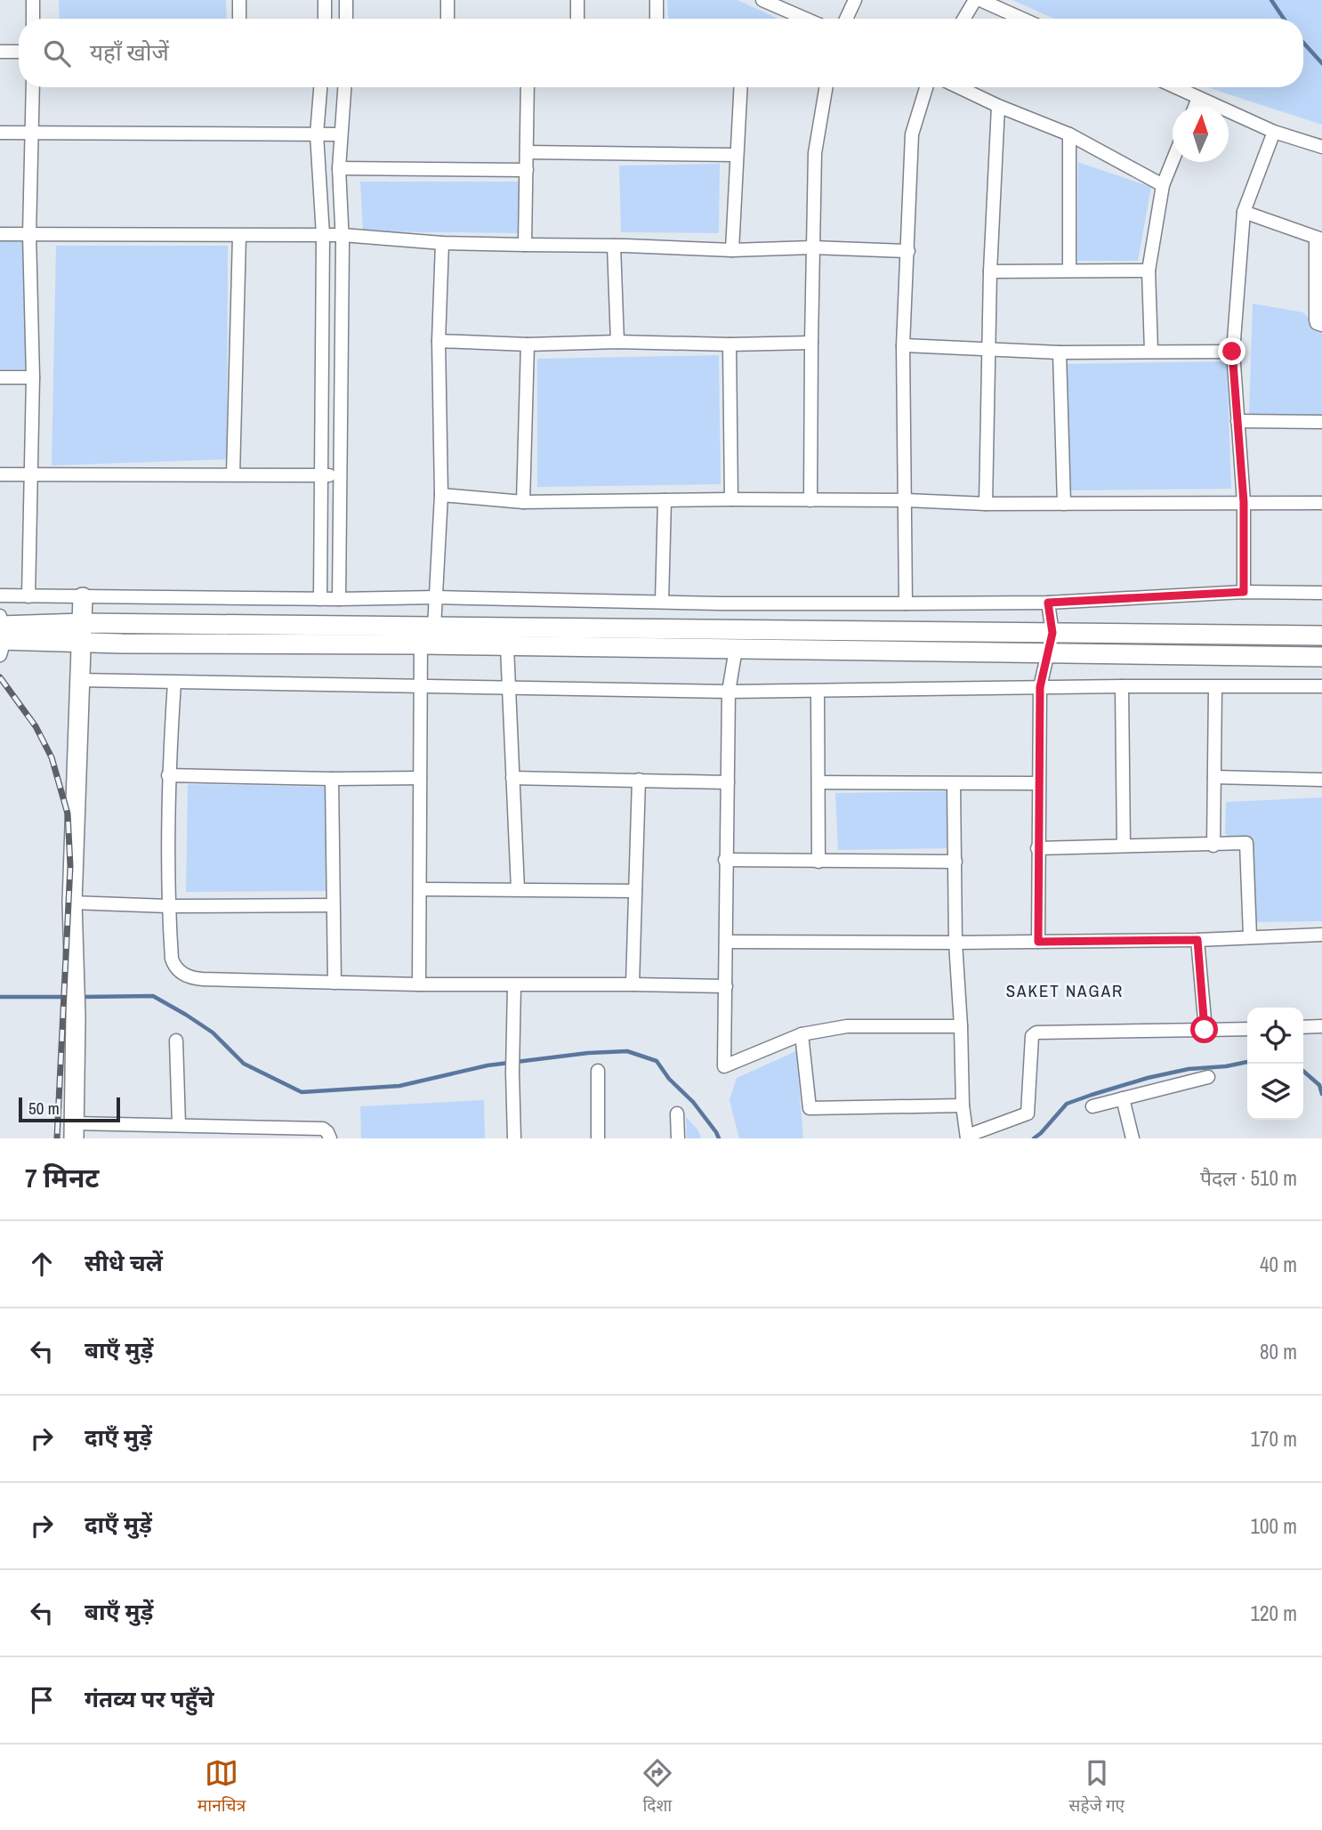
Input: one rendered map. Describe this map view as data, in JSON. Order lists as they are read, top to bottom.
{
  "districts": ["SAKET NAGAR"],
  "scale_bar": "50 m",
  "north": "top",
  "page": {
    "search": "यहाँ खोजें",
    "scale": "50 m",
    "heading": ["7 मिनट", "पैदल · 510 m"],
    "list": [
      ["सीधे चलें", "40 m"],
      ["बाएँ मुड़ें", "80 m"],
      ["दाएँ मुड़ें", "170 m"],
      ["दाएँ मुड़ें", "100 m"],
      ["बाएँ मुड़ें", "120 m"],
      "गंतव्य पर पहुँचे"
    ],
    "nav": ["मानचित्र", "दिशा", "सहेजे गए"]
  }
}
